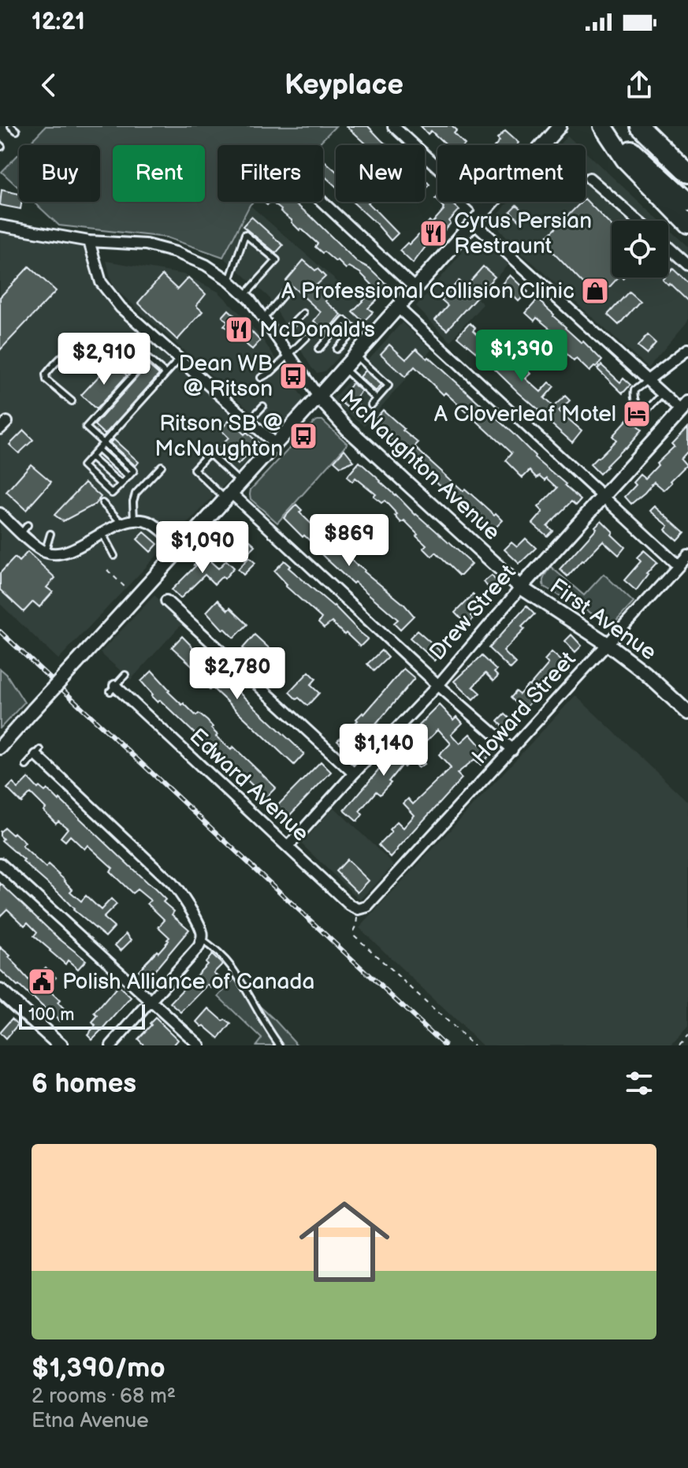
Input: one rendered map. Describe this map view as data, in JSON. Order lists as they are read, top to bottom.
{
  "streets": {
    "main road": ["McNaughton Avenue", "Drew Street", "First Avenue"],
    "street": ["Howard Street", "Edward Avenue"]
  },
  "crossings": [
    ["McNaughton Avenue", "Drew Street"],
    ["McNaughton Avenue", "First Avenue"],
    ["Drew Street", "First Avenue"],
    ["Drew Street", "Edward Avenue"],
    ["First Avenue", "Howard Street"],
    ["Howard Street", "Edward Avenue"]
  ],
  "places": {
    "restaurant": ["Cyrus Persian Restraunt", "McDonald's"],
    "shop": ["A Professional Collision Clinic"],
    "bus stop": ["Dean WB @ Ritson", "Ritson SB @ McNaughton"],
    "hotel": ["A Cloverleaf Motel"],
    "public building": ["Polish Alliance of Canada"]
  },
  "scale_bar": "100 m",
  "page": {
    "status": "12:21",
    "header": "Keyplace",
    "chip": [
      "Buy",
      "Rent",
      "Filters",
      "New",
      "Apartment"
    ],
    "price": [
      "$1,390",
      "$2,910",
      "$869",
      "$1,090",
      "$2,780",
      "$1,140"
    ],
    "scale": "100 m",
    "heading": "6 homes",
    "list": [
      {
        "name": "$1,390/mo",
        "note": "2 rooms · 68 m² · Etna Avenue"
      }
    ]
  }
}
